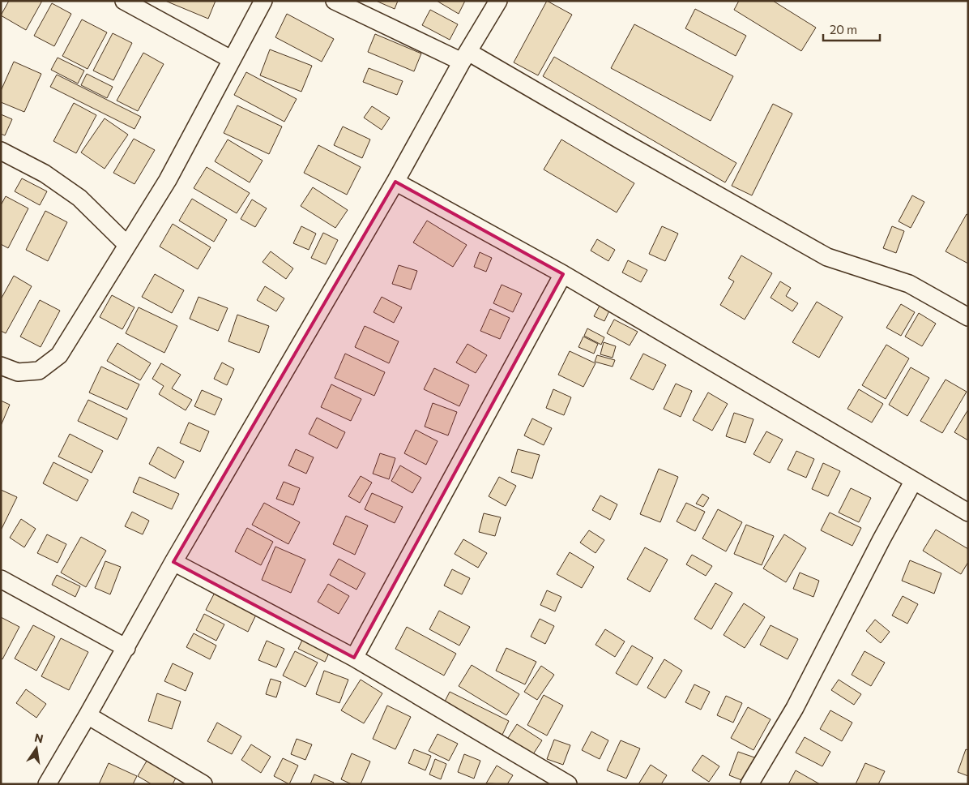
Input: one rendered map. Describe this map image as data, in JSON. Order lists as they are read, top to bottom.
{
  "scale_bar": "20 m",
  "north": "top"
}
